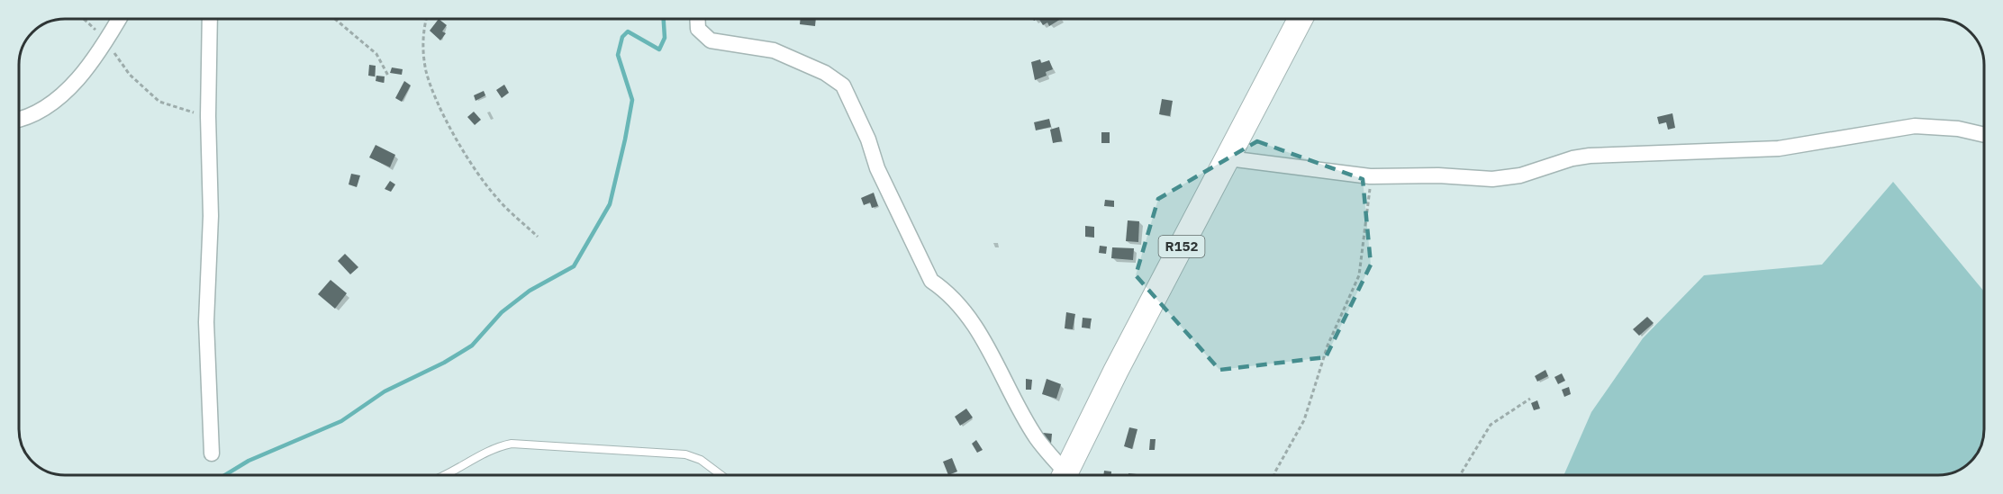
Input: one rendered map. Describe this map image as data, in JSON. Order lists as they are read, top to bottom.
{
  "streets": {
    "main road": ["R152"]
  }
}
